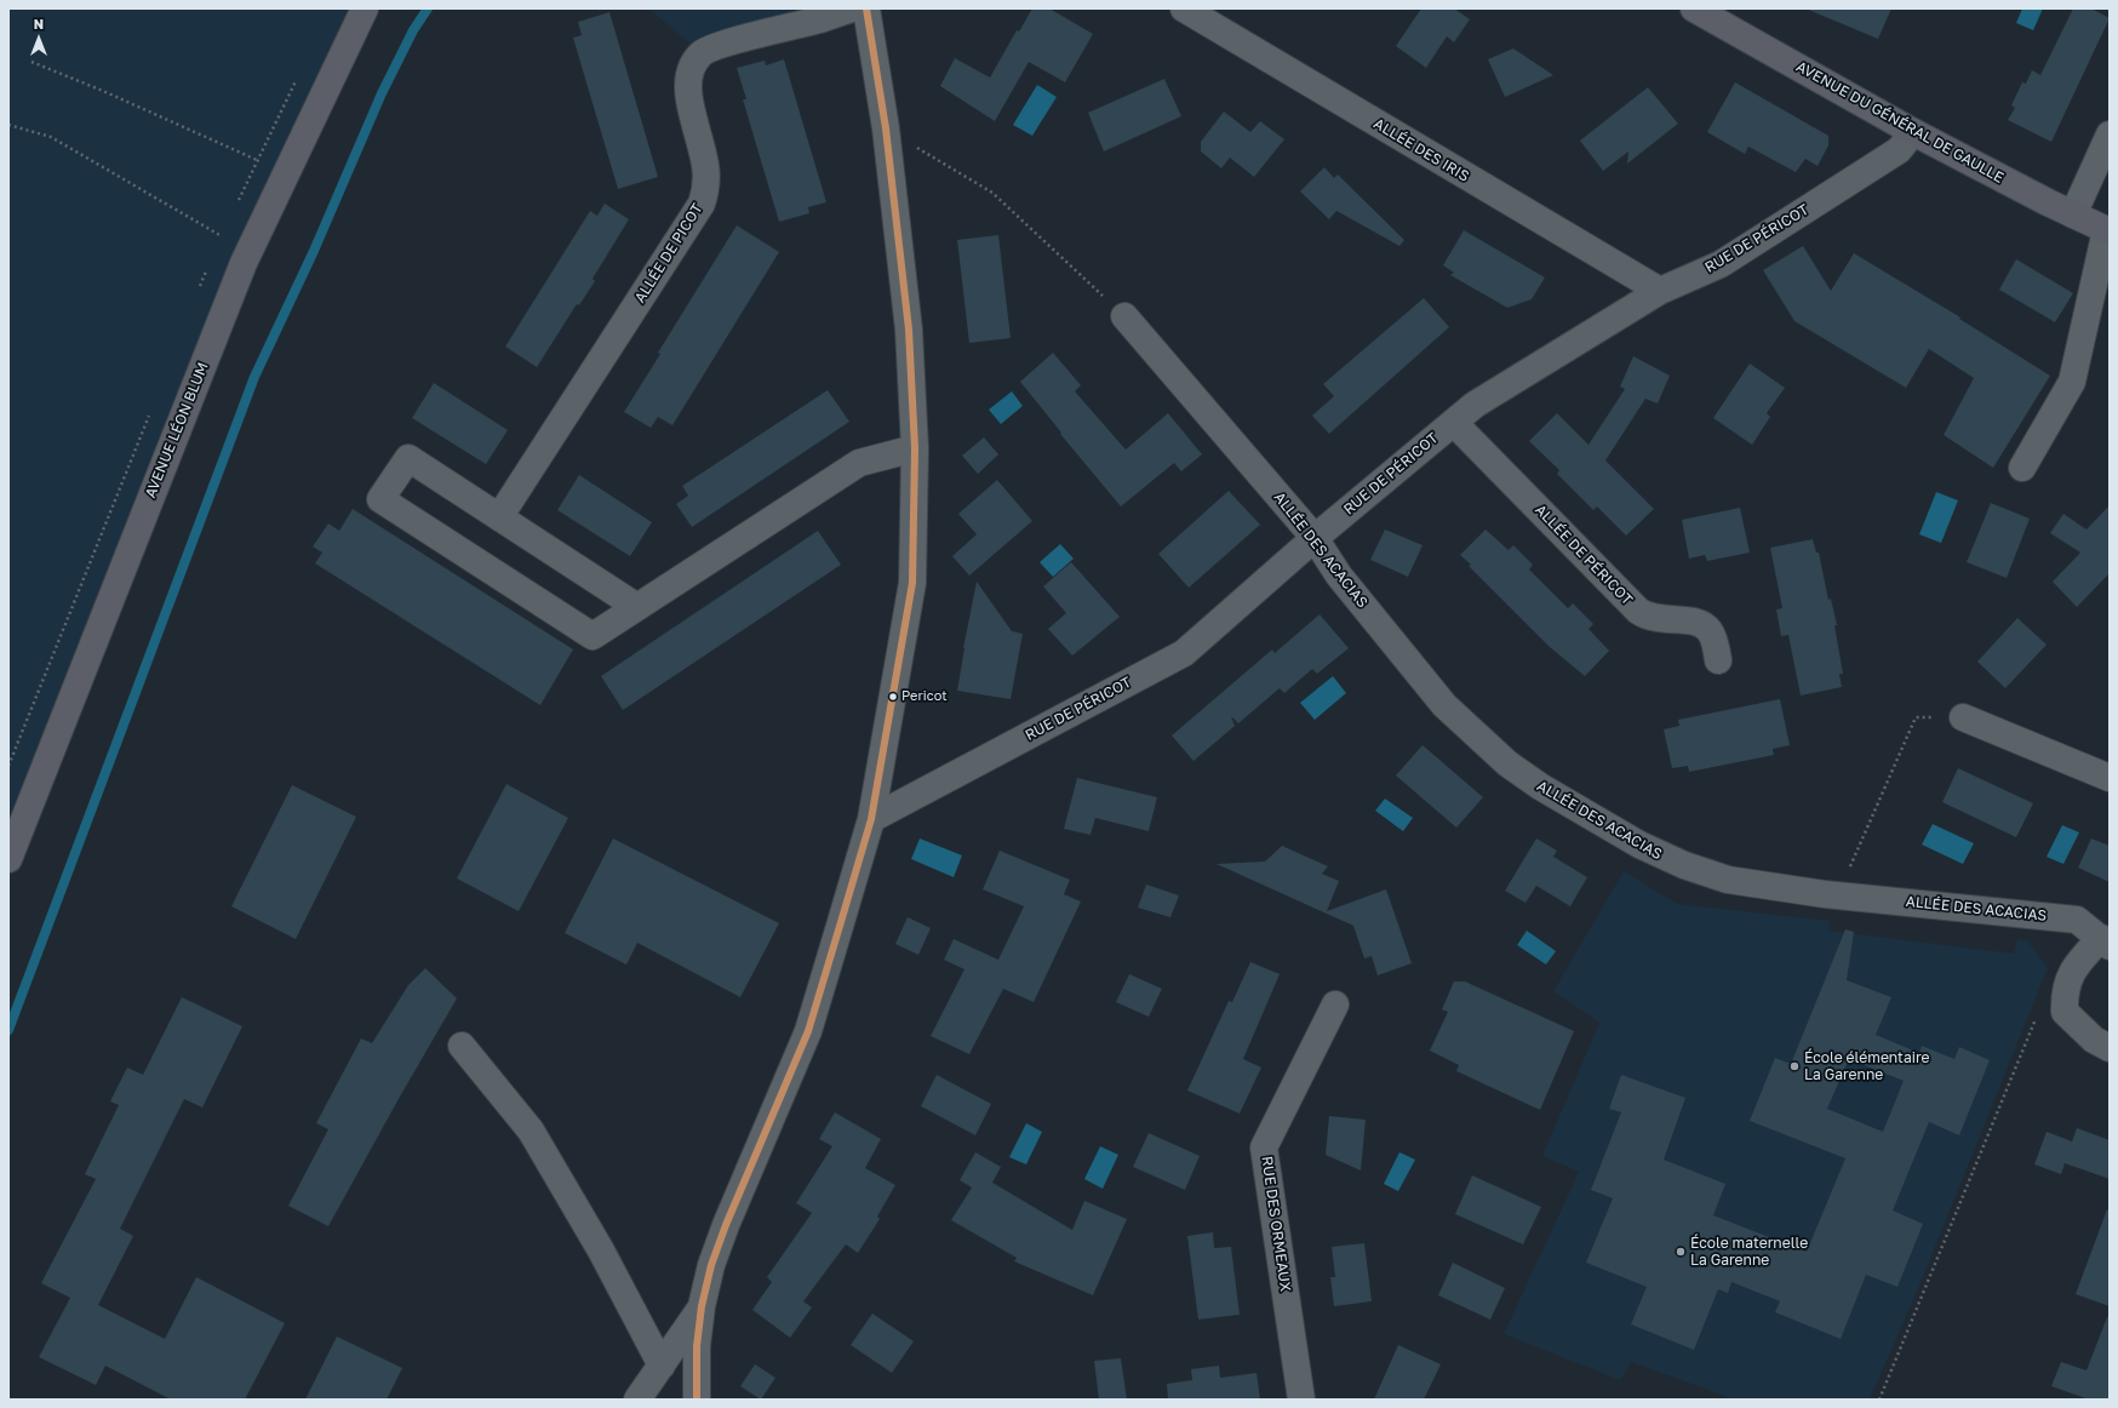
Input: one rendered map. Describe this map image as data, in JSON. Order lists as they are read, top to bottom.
{
  "streets": {
    "main road": ["AVENUE DU GÉNÉRAL DE GAULLE", "AVENUE LÉON BLUM"],
    "street": [
      "ALLÉE DES IRIS",
      "RUE DE PÉRICOT",
      "ALLÉE DE PICOT",
      "ALLÉE DES ACACIAS",
      "ALLÉE DE PÉRICOT",
      "RUE DES ORMEAUX"
    ]
  },
  "crossings": [
    ["AVENUE DU GÉNÉRAL DE GAULLE", "RUE DE PÉRICOT"],
    ["ALLÉE DES IRIS", "RUE DE PÉRICOT"],
    ["RUE DE PÉRICOT", "ALLÉE DES ACACIAS"],
    ["RUE DE PÉRICOT", "ALLÉE DE PÉRICOT"]
  ],
  "places": ["Pericot", "École élémentaire La Garenne", "École maternelle La Garenne"],
  "north": "top"
}
